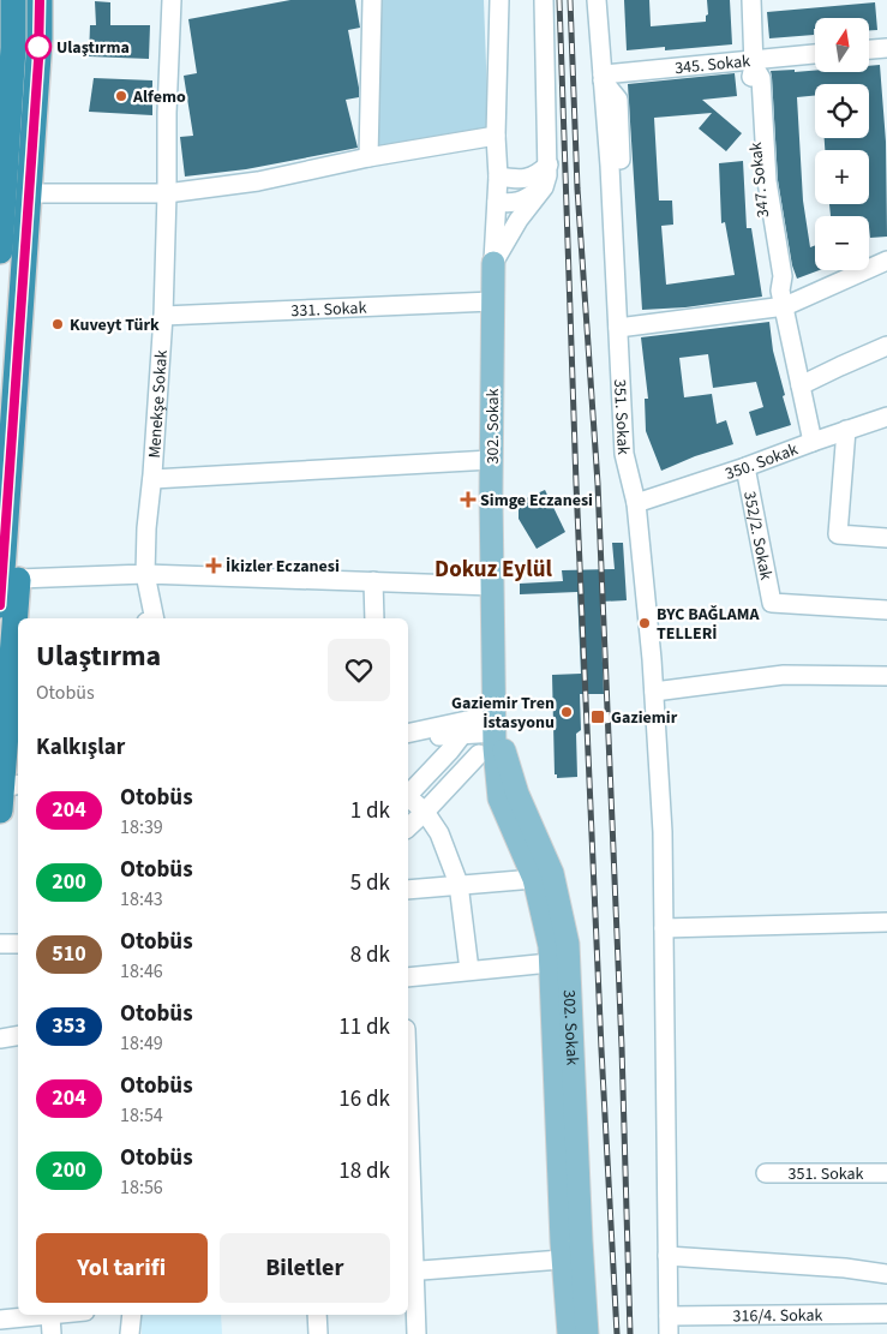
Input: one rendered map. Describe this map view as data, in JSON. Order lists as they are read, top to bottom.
{
  "streets": {
    "main road": ["302. Sokak"],
    "street": [
      "345. Sokak",
      "347. Sokak",
      "331. Sokak",
      "Menekşe Sokak",
      "351. Sokak",
      "350. Sokak",
      "352/2. Sokak",
      "316/4. Sokak"
    ]
  },
  "crossings": [
    ["345. Sokak", "347. Sokak"],
    ["345. Sokak", "351. Sokak"],
    ["347. Sokak", "350. Sokak"],
    ["331. Sokak", "Menekşe Sokak"],
    ["331. Sokak", "302. Sokak"],
    ["351. Sokak", "350. Sokak"],
    ["351. Sokak", "316/4. Sokak"],
    ["350. Sokak", "352/2. Sokak"]
  ],
  "districts": ["Dokuz Eylül"],
  "places": {
    "other": [
      "Ulaştırma",
      "Alfemo",
      "Kuveyt Türk",
      "BYC BAĞLAMA TELLERİ",
      "Gaziemir Tren İstasyonu"
    ],
    "health": ["Simge Eczanesi", "İkizler Eczanesi"],
    "transit": ["Gaziemir"]
  },
  "lines": ["bus line 204"],
  "north": "top",
  "page": {
    "map_buttons": ["+", "−"],
    "heading": [
      ["Ulaştırma", "Otobüs"],
      "Kalkışlar"
    ],
    "list": [
      {
        "mark": "204",
        "name": "Otobüs",
        "note": "18:39",
        "value": "1 dk"
      },
      {
        "mark": "200",
        "name": "Otobüs",
        "note": "18:43",
        "value": "5 dk"
      },
      {
        "mark": "510",
        "name": "Otobüs",
        "note": "18:46",
        "value": "8 dk"
      },
      {
        "mark": "353",
        "name": "Otobüs",
        "note": "18:49",
        "value": "11 dk"
      },
      {
        "mark": "204",
        "name": "Otobüs",
        "note": "18:54",
        "value": "16 dk"
      },
      {
        "mark": "200",
        "name": "Otobüs",
        "note": "18:56",
        "value": "18 dk"
      }
    ],
    "buttons": ["Yol tarifi", "Biletler"]
  }
}
